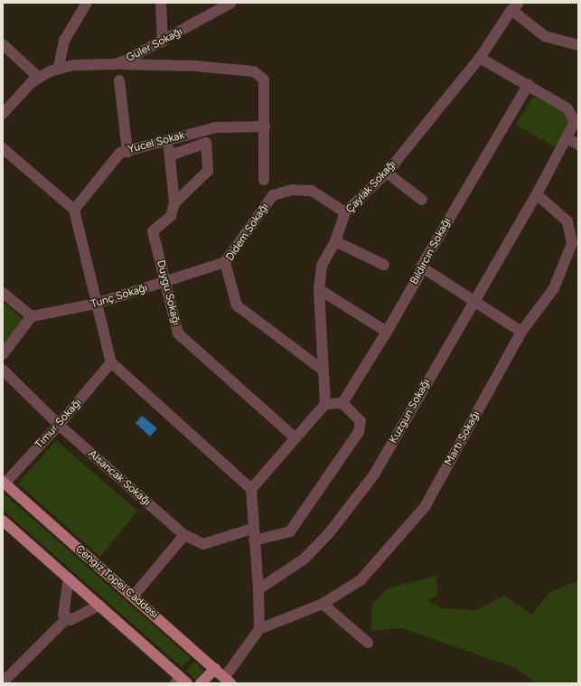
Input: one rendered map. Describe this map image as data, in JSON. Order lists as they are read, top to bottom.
{
  "streets": {
    "main road": ["Cengiz Topel Caddesi"],
    "street": [
      "Güler Sokağı",
      "Yücel Sokak",
      "Çaylak Sokağı",
      "Didem Sokağı",
      "Bıldırcın Sokağı",
      "Duygu Sokağı",
      "Tunç Sokağı",
      "Kuzgun Sokağı",
      "Timur Sokağı",
      "Martı Sokağı",
      "Alsancak Sokağı"
    ]
  },
  "crossings": [
    ["Yücel Sokak", "Duygu Sokağı"],
    ["Çaylak Sokağı", "Didem Sokağı"],
    ["Didem Sokağı", "Tunç Sokağı"],
    ["Duygu Sokağı", "Tunç Sokağı"],
    ["Kuzgun Sokağı", "Martı Sokağı"],
    ["Timur Sokağı", "Alsancak Sokağı"],
    ["Timur Sokağı", "Cengiz Topel Caddesi"]
  ]
}
